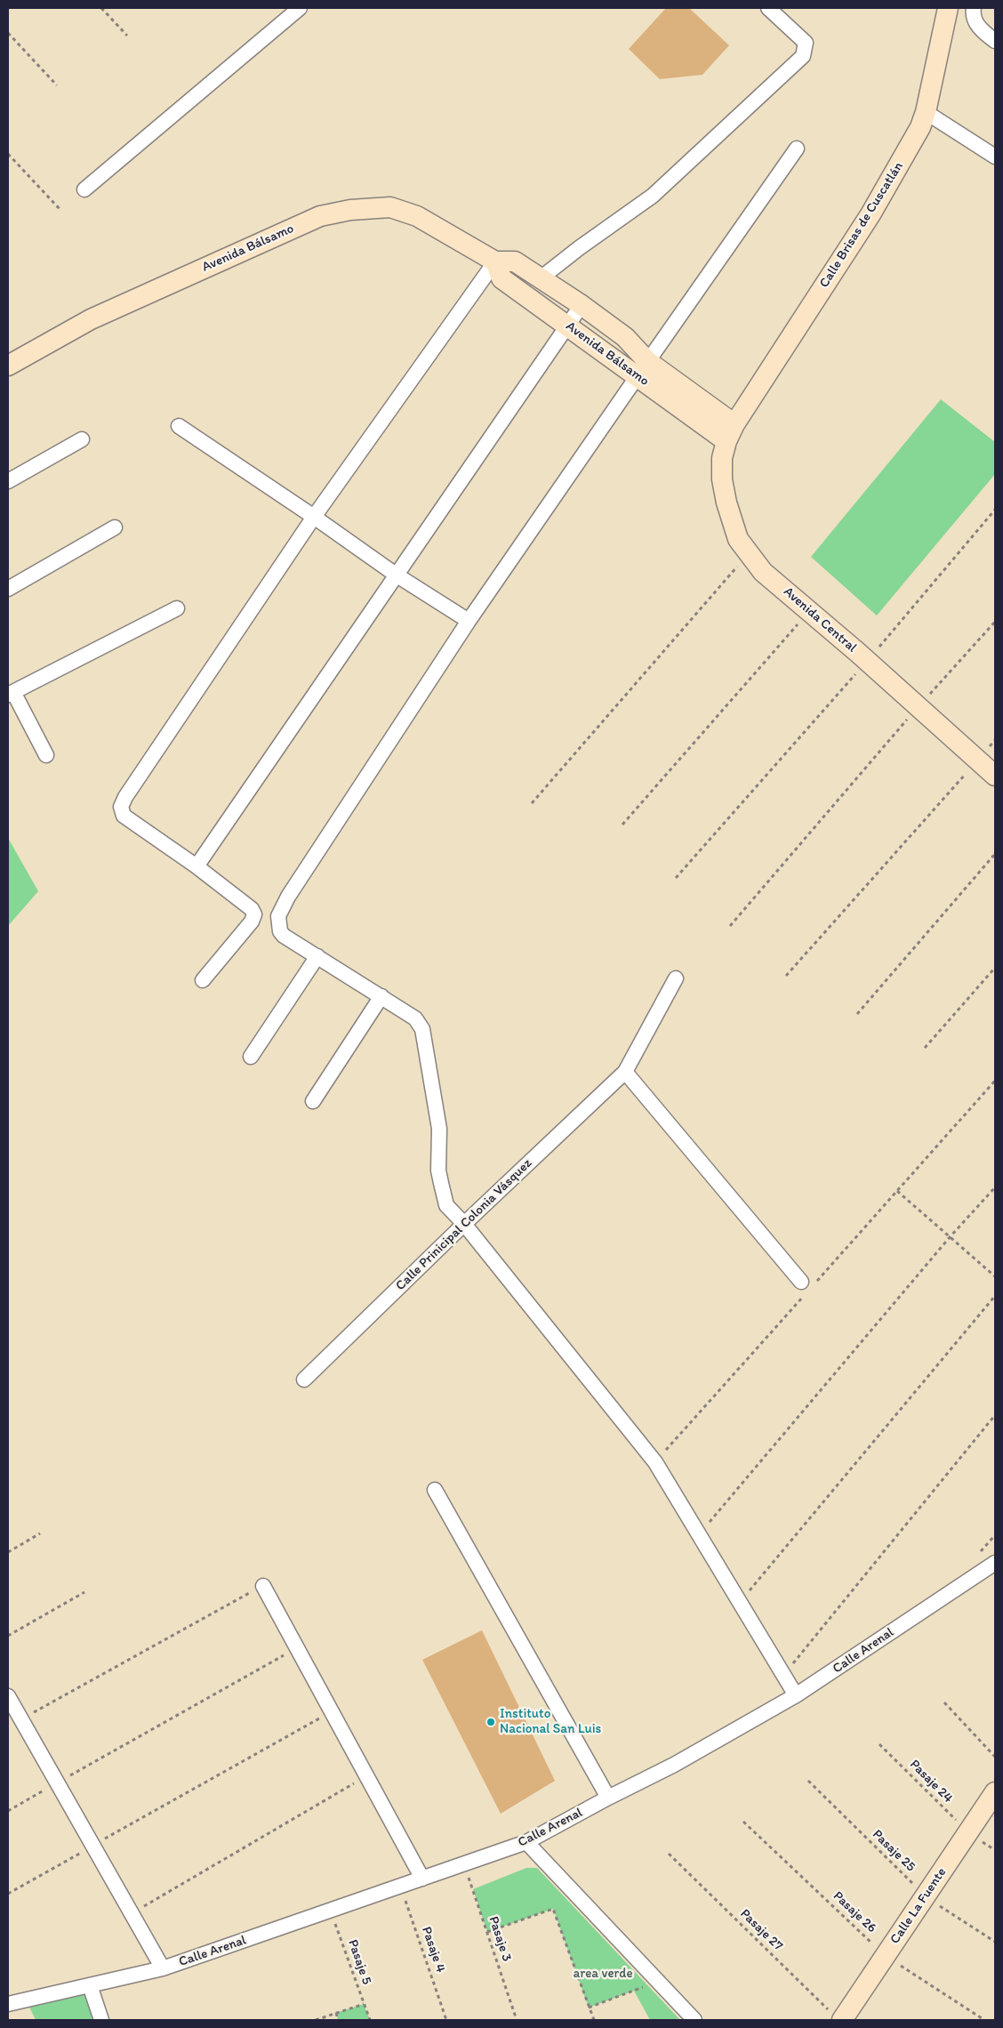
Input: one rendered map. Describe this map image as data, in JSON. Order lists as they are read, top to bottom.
{
  "streets": {
    "street": [
      "Calle Brisas de Cuscatlán",
      "Avenida Bálsamo",
      "Avenida Central",
      "Calle Prinicipal Colonia Vásquez",
      "Calle Arenal",
      "Calle La Fuente"
    ],
    "path": [
      "Pasaje 24",
      "Pasaje 25",
      "Pasaje 26",
      "Pasaje 27",
      "Pasaje 3",
      "Pasaje 4",
      "Pasaje 5"
    ]
  },
  "crossings": [
    ["Calle Brisas de Cuscatlán", "Avenida Bálsamo"],
    ["Calle Brisas de Cuscatlán", "Avenida Central"],
    ["Avenida Bálsamo", "Avenida Central"],
    ["Calle Arenal", "Pasaje 3"],
    ["Calle Arenal", "Pasaje 4"],
    ["Calle Arenal", "Pasaje 5"],
    ["Pasaje 24", "Calle La Fuente"],
    ["Pasaje 25", "Calle La Fuente"],
    ["Calle La Fuente", "Pasaje 26"],
    ["Calle La Fuente", "Pasaje 27"]
  ],
  "parks": ["area verde"],
  "places": ["Instituto Nacional San Luis"]
}
